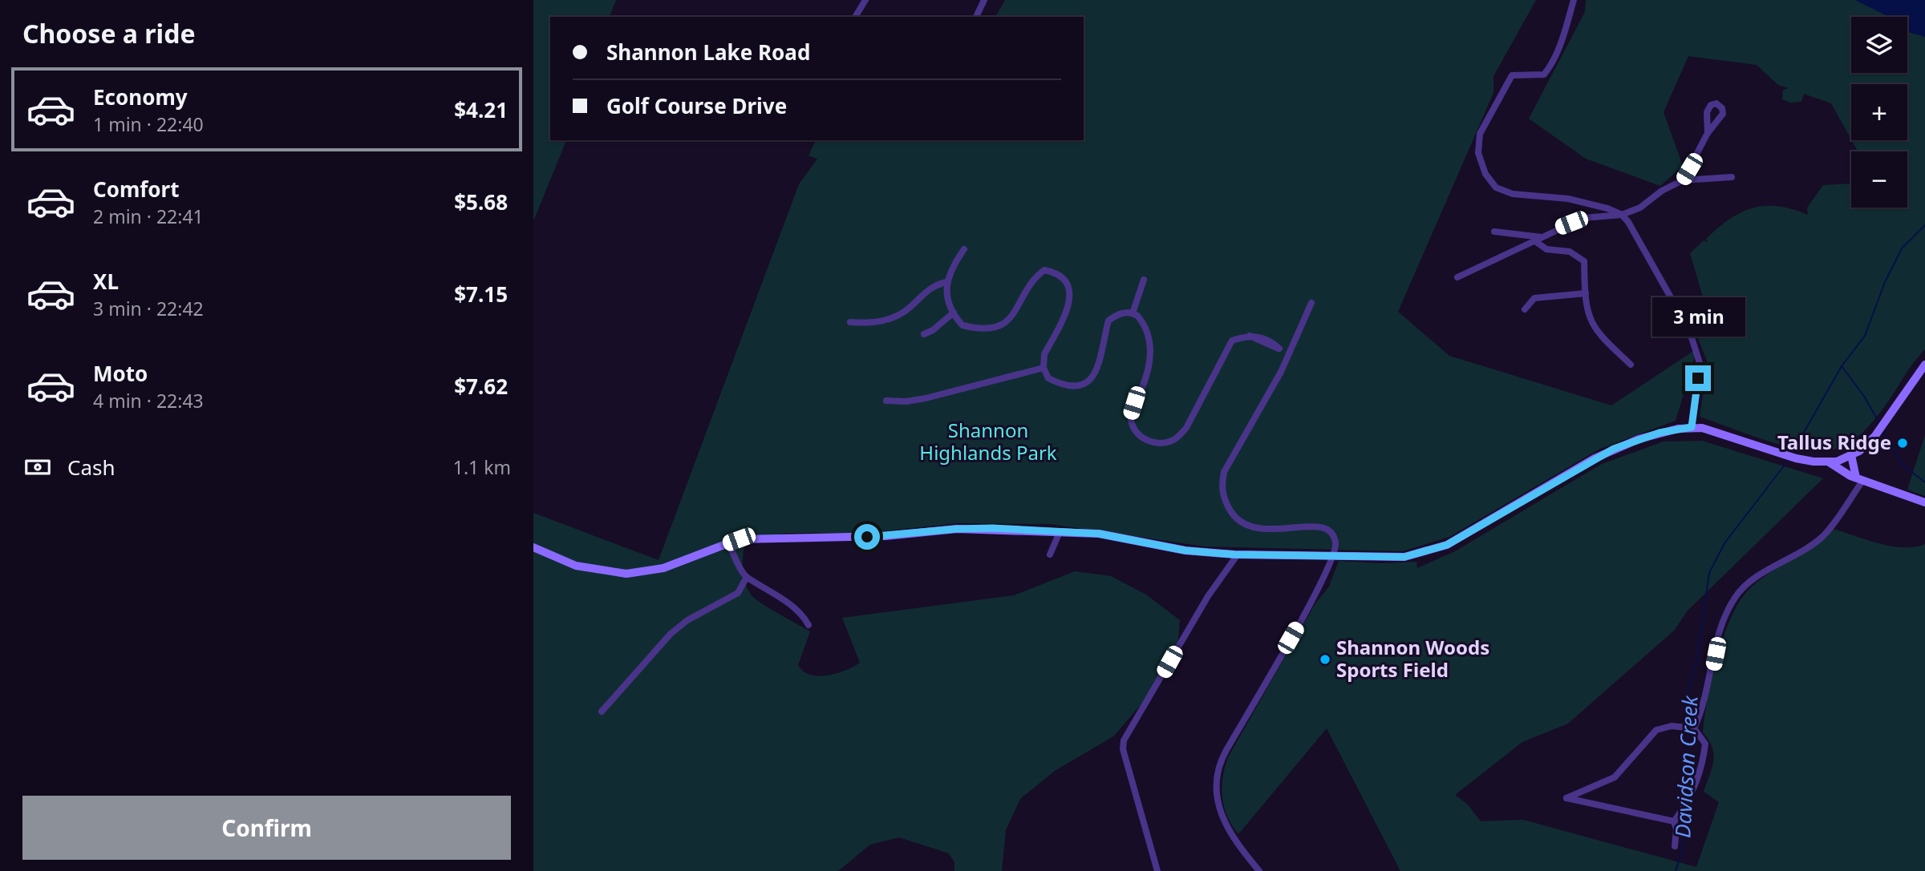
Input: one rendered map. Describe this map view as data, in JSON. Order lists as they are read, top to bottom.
{
  "water": ["Davidson Creek"],
  "parks": ["Shannon Highlands Park"],
  "places": ["Tallus Ridge", "Shannon Woods Sports Field"],
  "page": {
    "heading": "Choose a ride",
    "map_buttons": ["+", "−"],
    "banner": ["Shannon Lake Road", "Golf Course Drive"],
    "list": [
      {
        "name": "Economy",
        "note": "1 min · 22:40",
        "value": "$4.21"
      },
      {
        "name": "Comfort",
        "note": "2 min · 22:41",
        "value": "$5.68"
      },
      {
        "name": "XL",
        "note": "3 min · 22:42",
        "value": "$7.15"
      },
      {
        "name": "Moto",
        "note": "4 min · 22:43",
        "value": "$7.62"
      }
    ],
    "bubble": "3 min",
    "pay": ["Cash", "1.1 km"],
    "buttons": "Confirm"
  }
}
